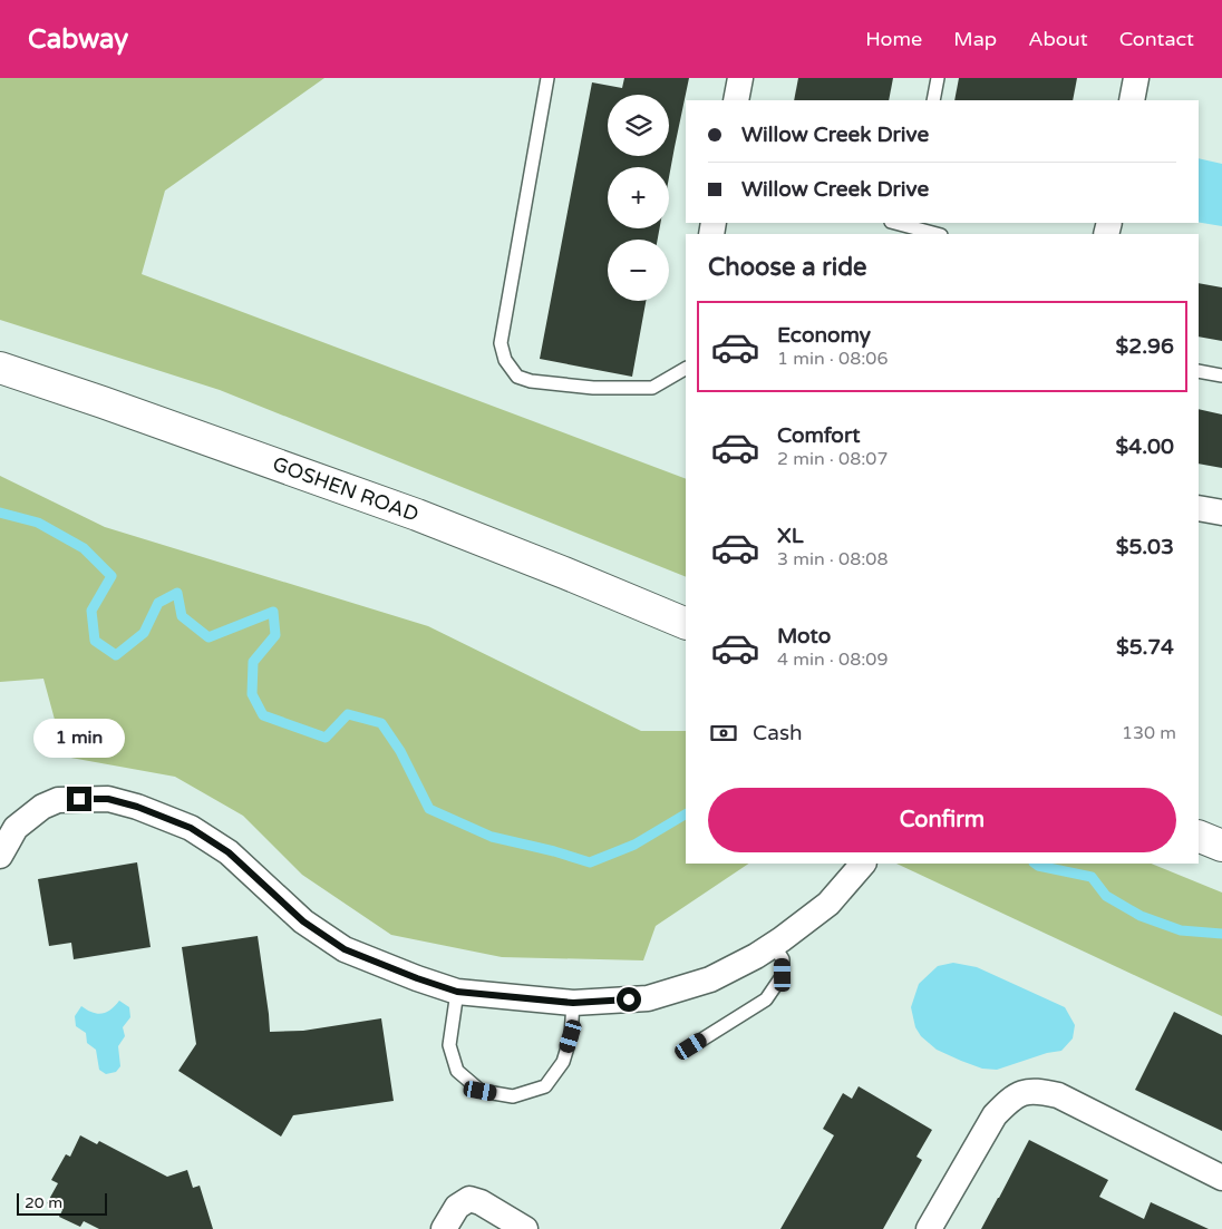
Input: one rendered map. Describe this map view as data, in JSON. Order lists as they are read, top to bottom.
{
  "streets": {
    "street": ["GOSHEN ROAD"]
  },
  "scale_bar": "20 m",
  "page": {
    "header": "Cabway",
    "nav": [
      "Home",
      "Map",
      "About",
      "Contact"
    ],
    "map_buttons": ["+", "−"],
    "banner": ["Willow Creek Drive", "Willow Creek Drive"],
    "heading": "Choose a ride",
    "list": [
      {
        "name": "Economy",
        "note": "1 min · 08:06",
        "value": "$2.96"
      },
      {
        "name": "Comfort",
        "note": "2 min · 08:07",
        "value": "$4.00"
      },
      {
        "name": "XL",
        "note": "3 min · 08:08",
        "value": "$5.03"
      },
      {
        "name": "Moto",
        "note": "4 min · 08:09",
        "value": "$5.74"
      }
    ],
    "pay": ["Cash", "130 m"],
    "bubble": "1 min",
    "buttons": "Confirm",
    "scale": "20 m"
  }
}
